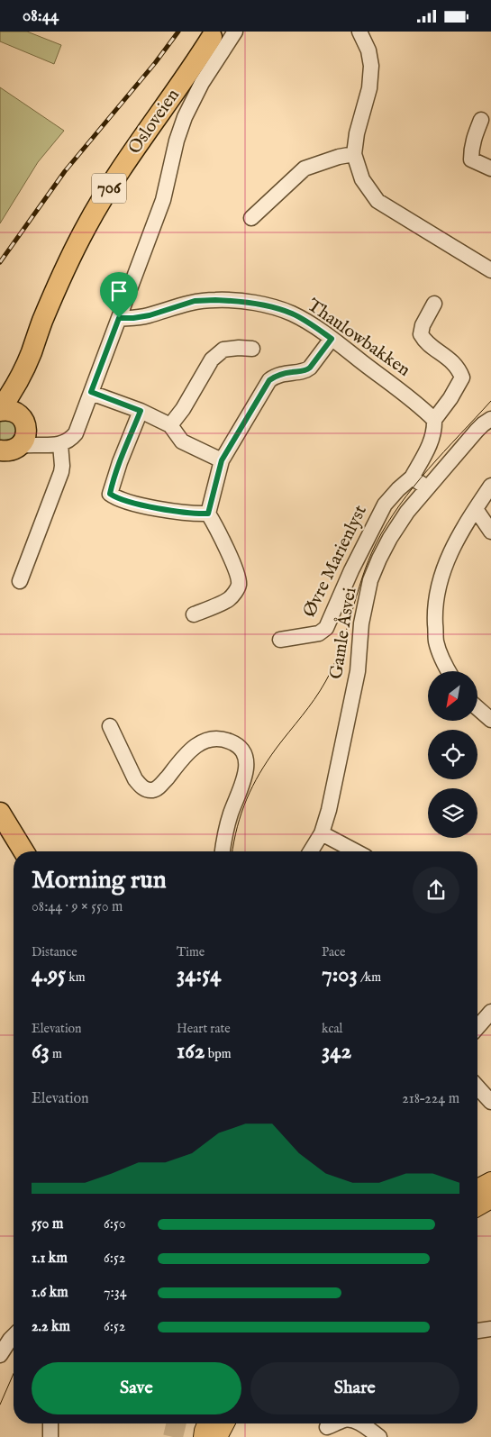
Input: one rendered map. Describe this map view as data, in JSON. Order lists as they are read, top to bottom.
{
  "streets": {
    "highway": ["Osloveien", "706"],
    "street": ["Thaulowbakken", "Øvre Marienlyst", "Gamle Åsvei"]
  },
  "crossings": [
    ["Osloveien", "706"]
  ],
  "north": "bottom left",
  "page": {
    "status": "08:44",
    "heading": ["Morning run", "08:44 · 9 × 550 m"],
    "stats": [
      ["Distance", "4.95 km"],
      ["Time", "34:54"],
      ["Pace", "7:03 /km"],
      ["Elevation", "63 m"],
      ["Heart rate", "162 bpm"],
      ["kcal", "342"]
    ],
    "chart": ["Elevation", "218–224 m"],
    "list": [
      {
        "name": "550 m",
        "note": "6:50"
      },
      {
        "name": "1.1 km",
        "note": "6:52"
      },
      {
        "name": "1.6 km",
        "note": "7:34"
      },
      {
        "name": "2.2 km",
        "note": "6:52"
      }
    ],
    "buttons": ["Save", "Share"]
  }
}
